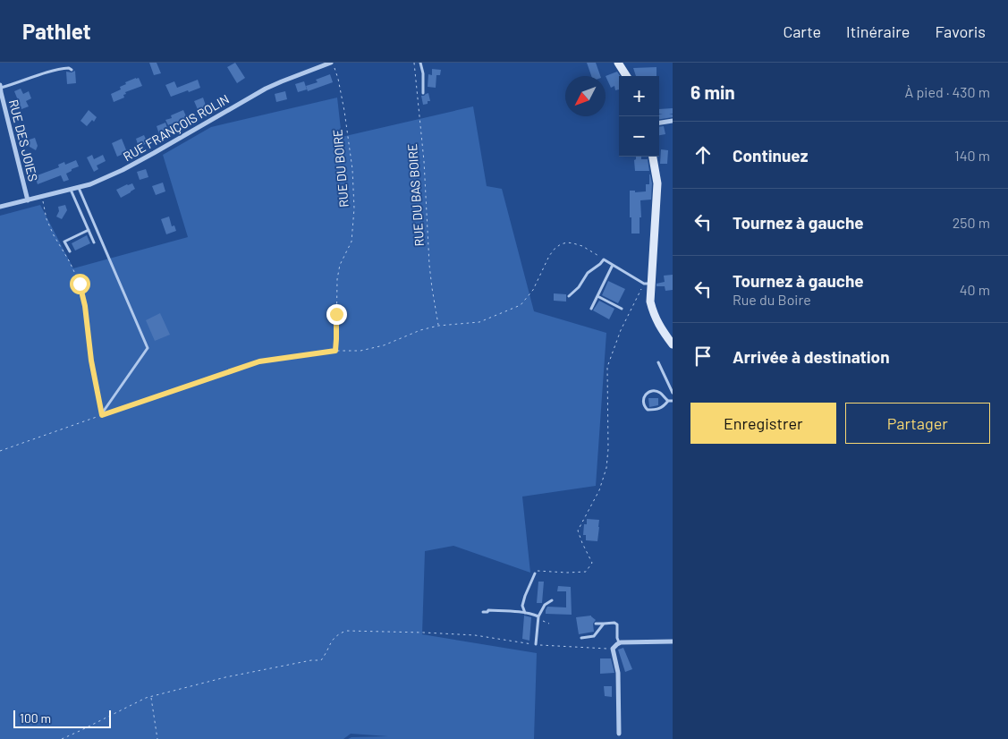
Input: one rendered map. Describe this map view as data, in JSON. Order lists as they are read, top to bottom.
{
  "streets": {
    "street": ["RUE FRANÇOIS ROLIN", "RUE DES JOIES"],
    "path": ["RUE DU BOIRE", "RUE DU BAS BOIRE"]
  },
  "crossings": [
    ["RUE FRANÇOIS ROLIN", "RUE DES JOIES"]
  ],
  "scale_bar": "100 m",
  "north": "bottom left",
  "page": {
    "header": "Pathlet",
    "nav": ["Carte", "Itinéraire", "Favoris"],
    "heading": ["6 min", "À pied · 430 m"],
    "map_buttons": ["+", "−"],
    "list": [
      ["Continuez", "140 m"],
      ["Tournez à gauche", "250 m"],
      ["Tournez à gauche", "Rue du Boire", "40 m"],
      "Arrivée à destination"
    ],
    "buttons": ["Enregistrer", "Partager"],
    "scale": "100 m"
  }
}
